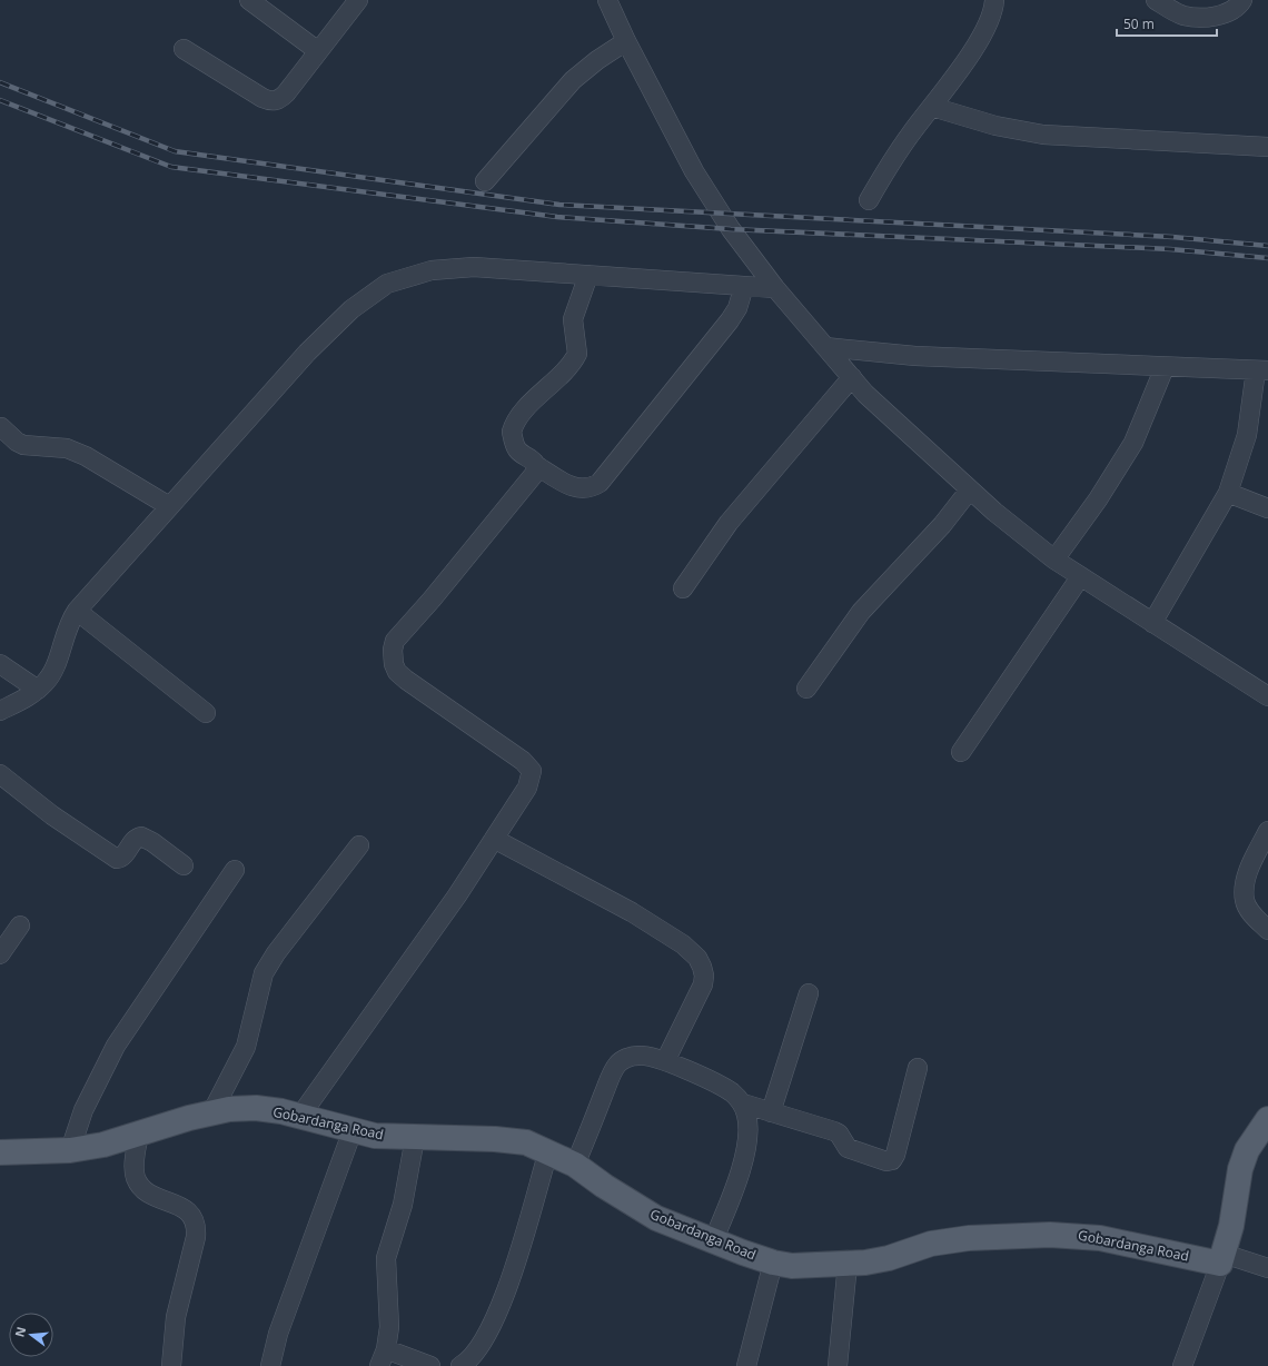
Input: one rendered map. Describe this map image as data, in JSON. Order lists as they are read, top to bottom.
{
  "streets": {
    "main road": ["Gobardanga Road"]
  },
  "scale_bar": "50 m",
  "north": "left"
}
